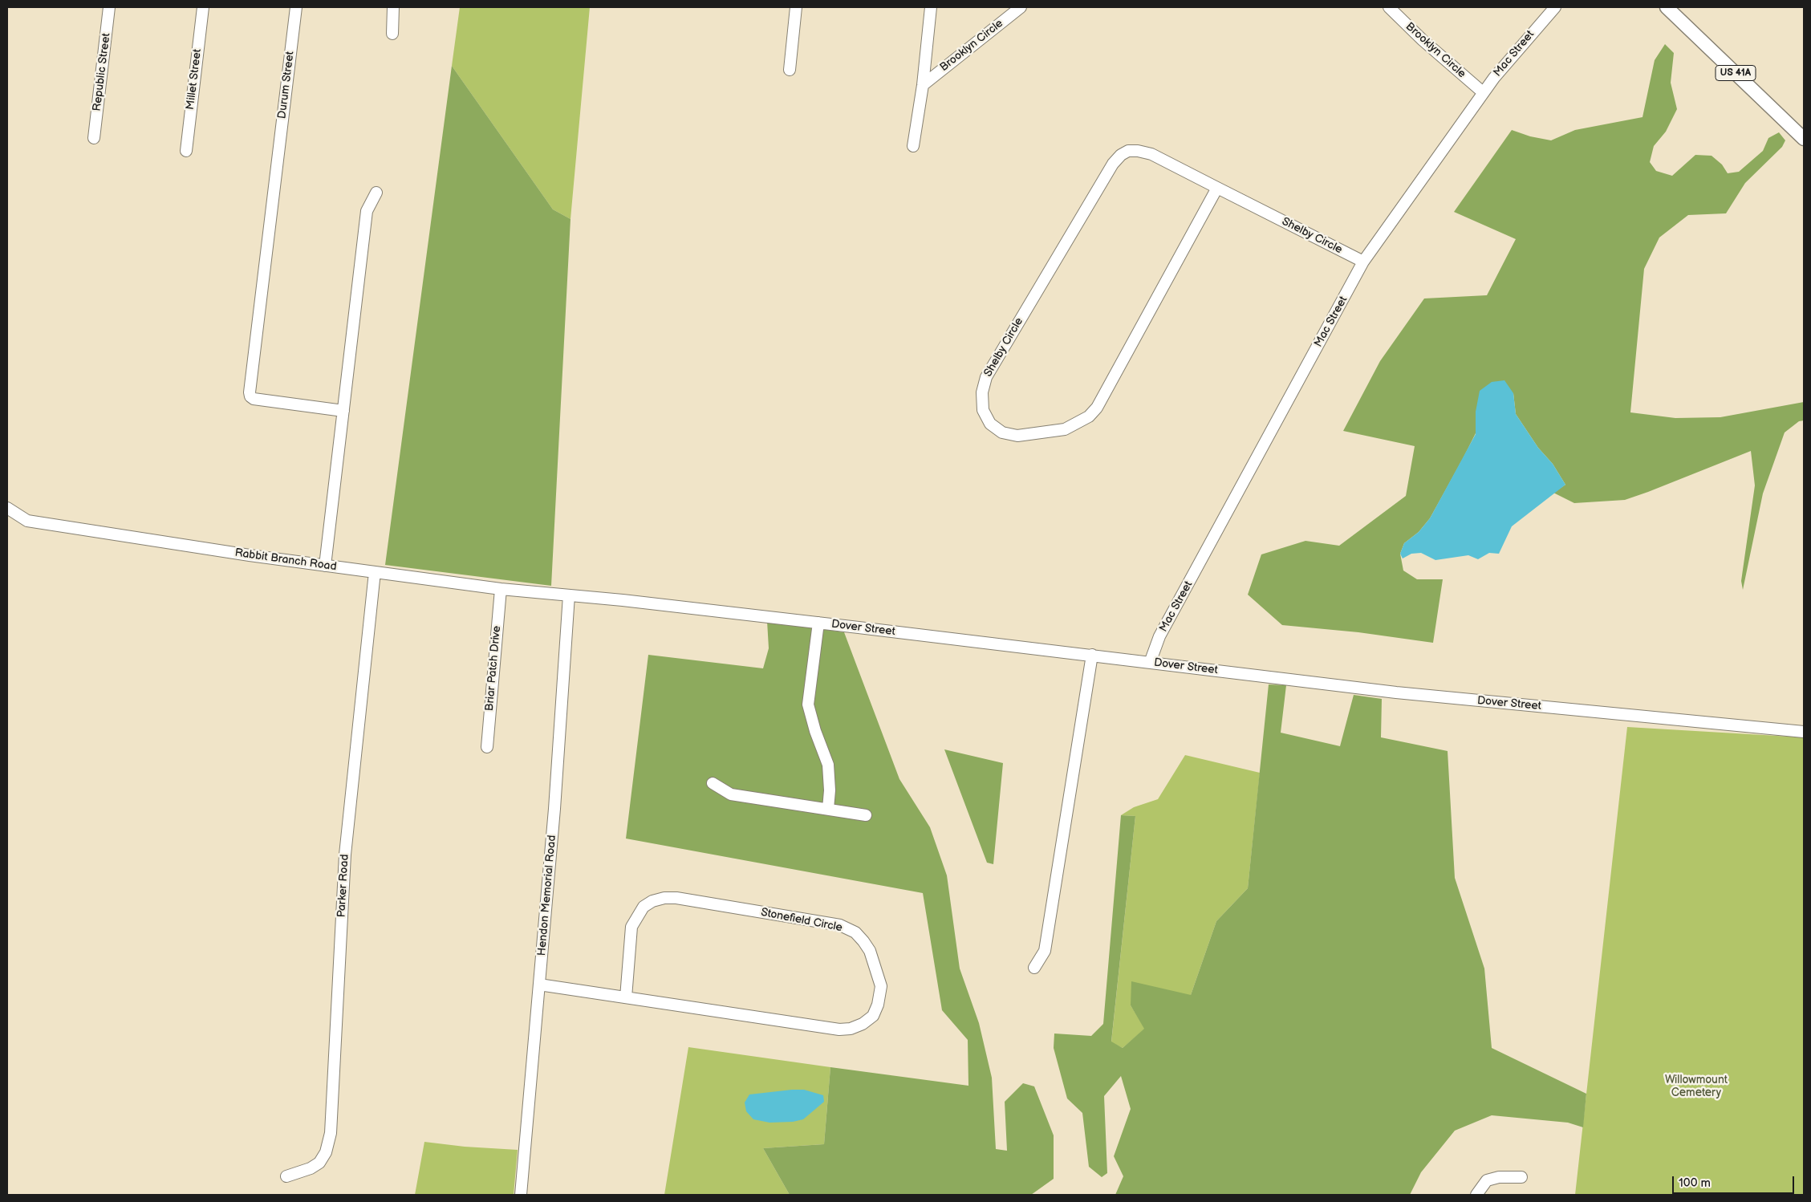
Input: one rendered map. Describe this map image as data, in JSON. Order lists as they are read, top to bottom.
{
  "streets": {
    "main road": ["US 41A"],
    "street": [
      "Brooklyn Circle",
      "Mac Street",
      "Republic Street",
      "Millet Street",
      "Durum Street",
      "Shelby Circle",
      "Rabbit Branch Road",
      "Dover Street",
      "Briar Patch Drive",
      "Parker Road",
      "Hendon Memorial Road",
      "Stonefield Circle"
    ]
  },
  "crossings": [
    ["Brooklyn Circle", "Mac Street"],
    ["Mac Street", "Shelby Circle"],
    ["Mac Street", "Dover Street"],
    ["Rabbit Branch Road", "Dover Street"],
    ["Rabbit Branch Road", "Briar Patch Drive"],
    ["Rabbit Branch Road", "Parker Road"],
    ["Rabbit Branch Road", "Hendon Memorial Road"],
    ["Dover Street", "Hendon Memorial Road"],
    ["Hendon Memorial Road", "Stonefield Circle"]
  ],
  "parks": ["Willowmount Cemetery"],
  "scale_bar": "100 m"
}
